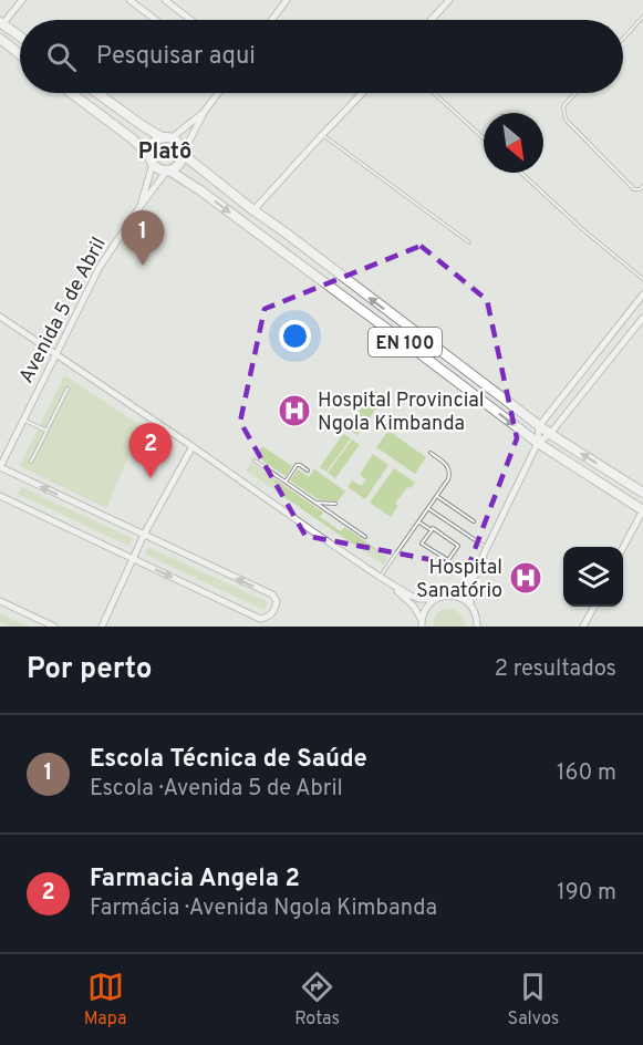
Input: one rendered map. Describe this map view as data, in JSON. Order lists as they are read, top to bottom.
{
  "streets": {
    "main road": ["EN 100"],
    "street": ["Avenida 5 de Abril"]
  },
  "crossings": [
    ["Avenida 5 de Abril", "EN 100"]
  ],
  "districts": ["Platô"],
  "places": {
    "hospital": ["Hospital Provincial Ngola Kimbanda", "Hospital Sanatório"]
  },
  "north": "bottom right",
  "page": {
    "search": "Pesquisar aqui",
    "pins": ["1", "2"],
    "heading": ["Por perto", "2 resultados"],
    "list": [
      {
        "mark": "1",
        "name": "Escola Técnica de Saúde",
        "note": "Escola · Avenida 5 de Abril",
        "value": "160 m"
      },
      {
        "mark": "2",
        "name": "Farmacia Angela 2",
        "note": "Farmácia · Avenida Ngola Kimbanda",
        "value": "190 m"
      }
    ],
    "nav": ["Mapa", "Rotas", "Salvos"]
  }
}
